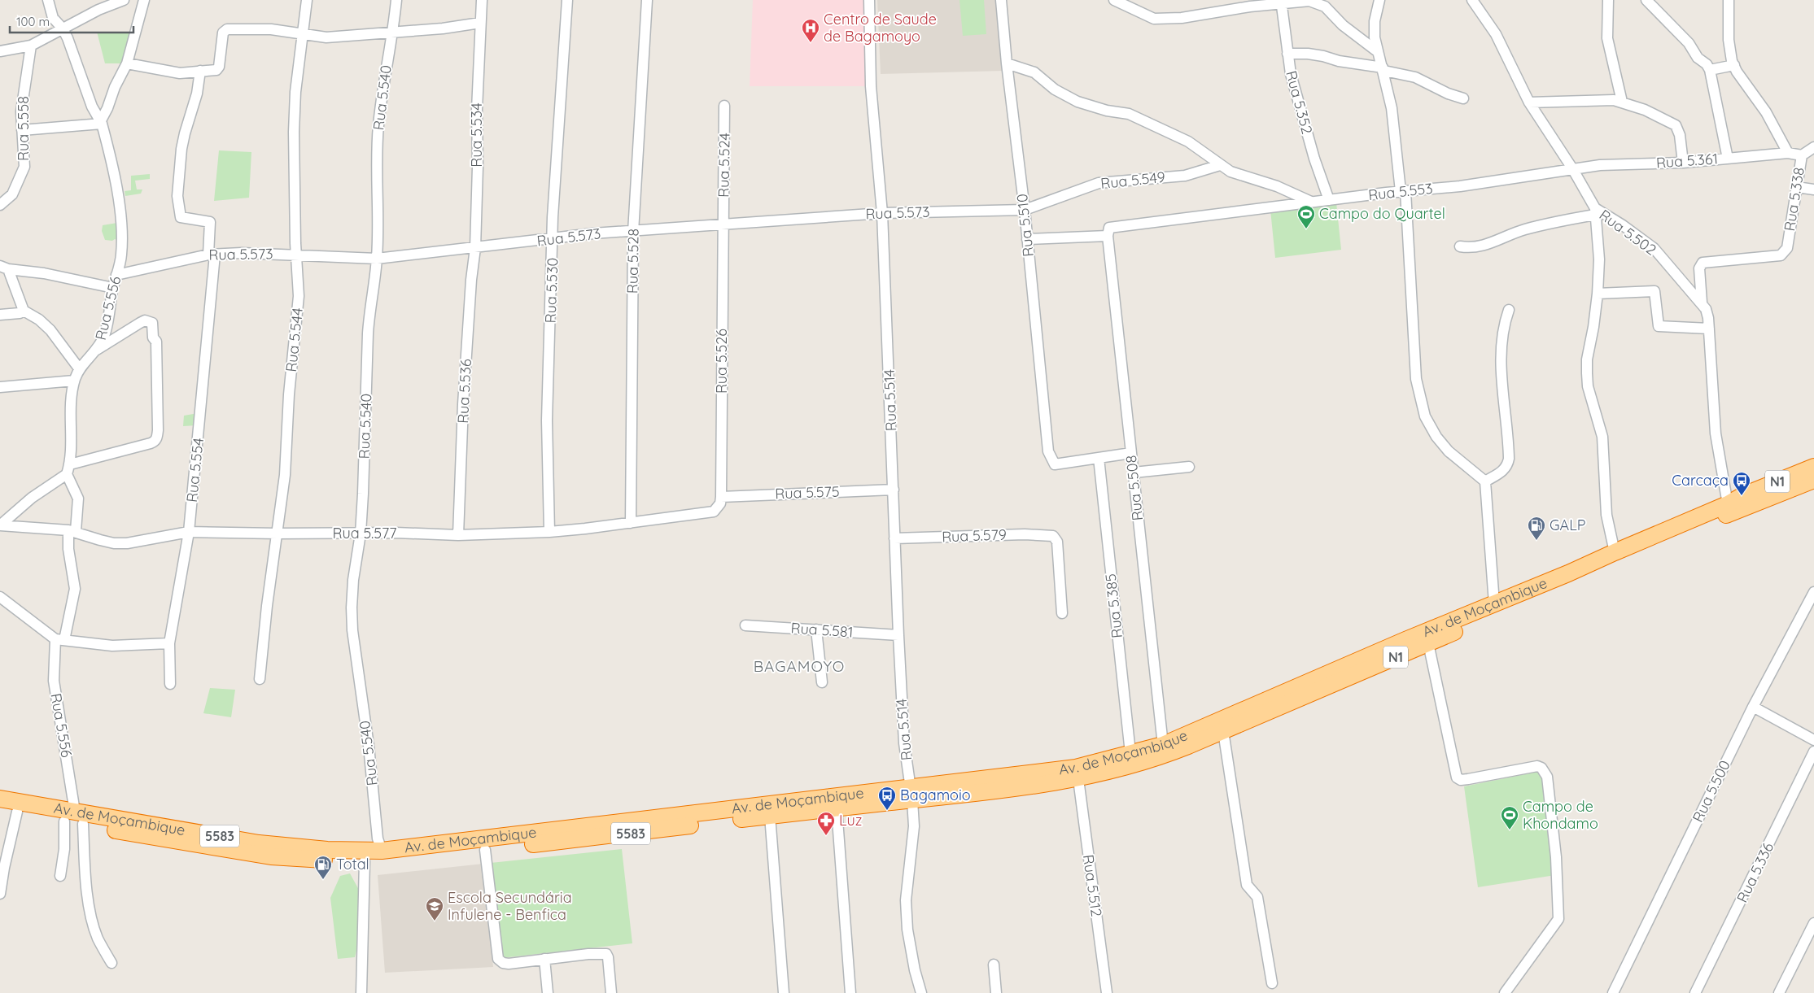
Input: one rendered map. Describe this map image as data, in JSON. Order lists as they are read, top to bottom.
{
  "streets": {
    "highway": ["N1", "Av. de Moçambique", "5583"],
    "street": [
      "Rua 5.540",
      "Rua 5.352",
      "Rua 5.558",
      "Rua 5.534",
      "Rua 5.361",
      "Rua 5.524",
      "Rua 5.549",
      "Rua 5.553",
      "Rua 5.338",
      "Rua 5.573",
      "Rua 5.510",
      "Rua 5.502",
      "Rua 5.528",
      "Rua 5.530",
      "Rua 5.556",
      "Rua 5.544",
      "Rua 5.526",
      "Rua 5.536",
      "Rua 5.514",
      "Rua 5.554",
      "Rua 5.508",
      "Rua 5.575",
      "Rua 5.577",
      "Rua 5.579",
      "Rua 5.385",
      "Rua 5.581",
      "Rua 5.500",
      "Rua 5.336",
      "Rua 5.512"
    ]
  },
  "crossings": [
    ["Rua 5.540", "Rua 5.573"],
    ["Rua 5.540", "Rua 5.577"],
    ["Rua 5.540", "Av. de Moçambique"],
    ["Rua 5.352", "Rua 5.553"],
    ["Rua 5.534", "Rua 5.573"],
    ["Rua 5.534", "Rua 5.536"],
    ["Rua 5.361", "Rua 5.553"],
    ["Rua 5.361", "Rua 5.338"],
    ["Rua 5.361", "Rua 5.502"],
    ["Rua 5.524", "Rua 5.573"],
    ["Rua 5.524", "Rua 5.526"],
    ["Rua 5.549", "Rua 5.573"],
    ["Rua 5.549", "Rua 5.510"],
    ["Rua 5.553", "Rua 5.510"],
    ["Rua 5.553", "Rua 5.502"],
    ["Rua 5.553", "Rua 5.508"],
    ["Rua 5.338", "Rua 5.502"],
    ["Rua 5.573", "Rua 5.510"],
    ["Rua 5.573", "Rua 5.528"],
    ["Rua 5.573", "Rua 5.530"],
    ["Rua 5.573", "Rua 5.556"],
    ["Rua 5.573", "Rua 5.544"],
    ["Rua 5.573", "Rua 5.526"],
    ["Rua 5.573", "Rua 5.536"],
    ["Rua 5.573", "Rua 5.514"],
    ["Rua 5.573", "Rua 5.554"],
    ["Rua 5.510", "Rua 5.385"],
    ["Rua 5.502", "N1"],
    ["Rua 5.502", "Av. de Moçambique"],
    ["Rua 5.528", "Rua 5.577"],
    ["Rua 5.530", "Rua 5.577"],
    ["Rua 5.556", "Rua 5.577"],
    ["Rua 5.556", "Av. de Moçambique"],
    ["Rua 5.544", "Rua 5.577"],
    ["Rua 5.526", "Rua 5.575"],
    ["Rua 5.526", "Rua 5.577"],
    ["Rua 5.536", "Rua 5.577"],
    ["Rua 5.514", "Rua 5.575"],
    ["Rua 5.514", "Rua 5.579"],
    ["Rua 5.514", "Av. de Moçambique"],
    ["Rua 5.514", "Rua 5.581"],
    ["Rua 5.554", "Rua 5.577"],
    ["N1", "Av. de Moçambique"],
    ["Rua 5.508", "Av. de Moçambique"],
    ["Rua 5.575", "Rua 5.577"],
    ["Rua 5.385", "Av. de Moçambique"],
    ["Av. de Moçambique", "Rua 5.512"]
  ],
  "districts": ["BAGAMOYO"],
  "places": {
    "hospital": ["Centro de Saude de Bagamoyo"],
    "sports": ["Campo do Quartel", "Campo de Khondamo"],
    "bus stop": ["Carcaça", "Bagamoio"],
    "fuel station": ["GALP", "Total"],
    "pharmacy": ["Luz"],
    "school or university": ["Escola Secundária Infulene - Benfica"]
  },
  "scale_bar": "100 m"
}
